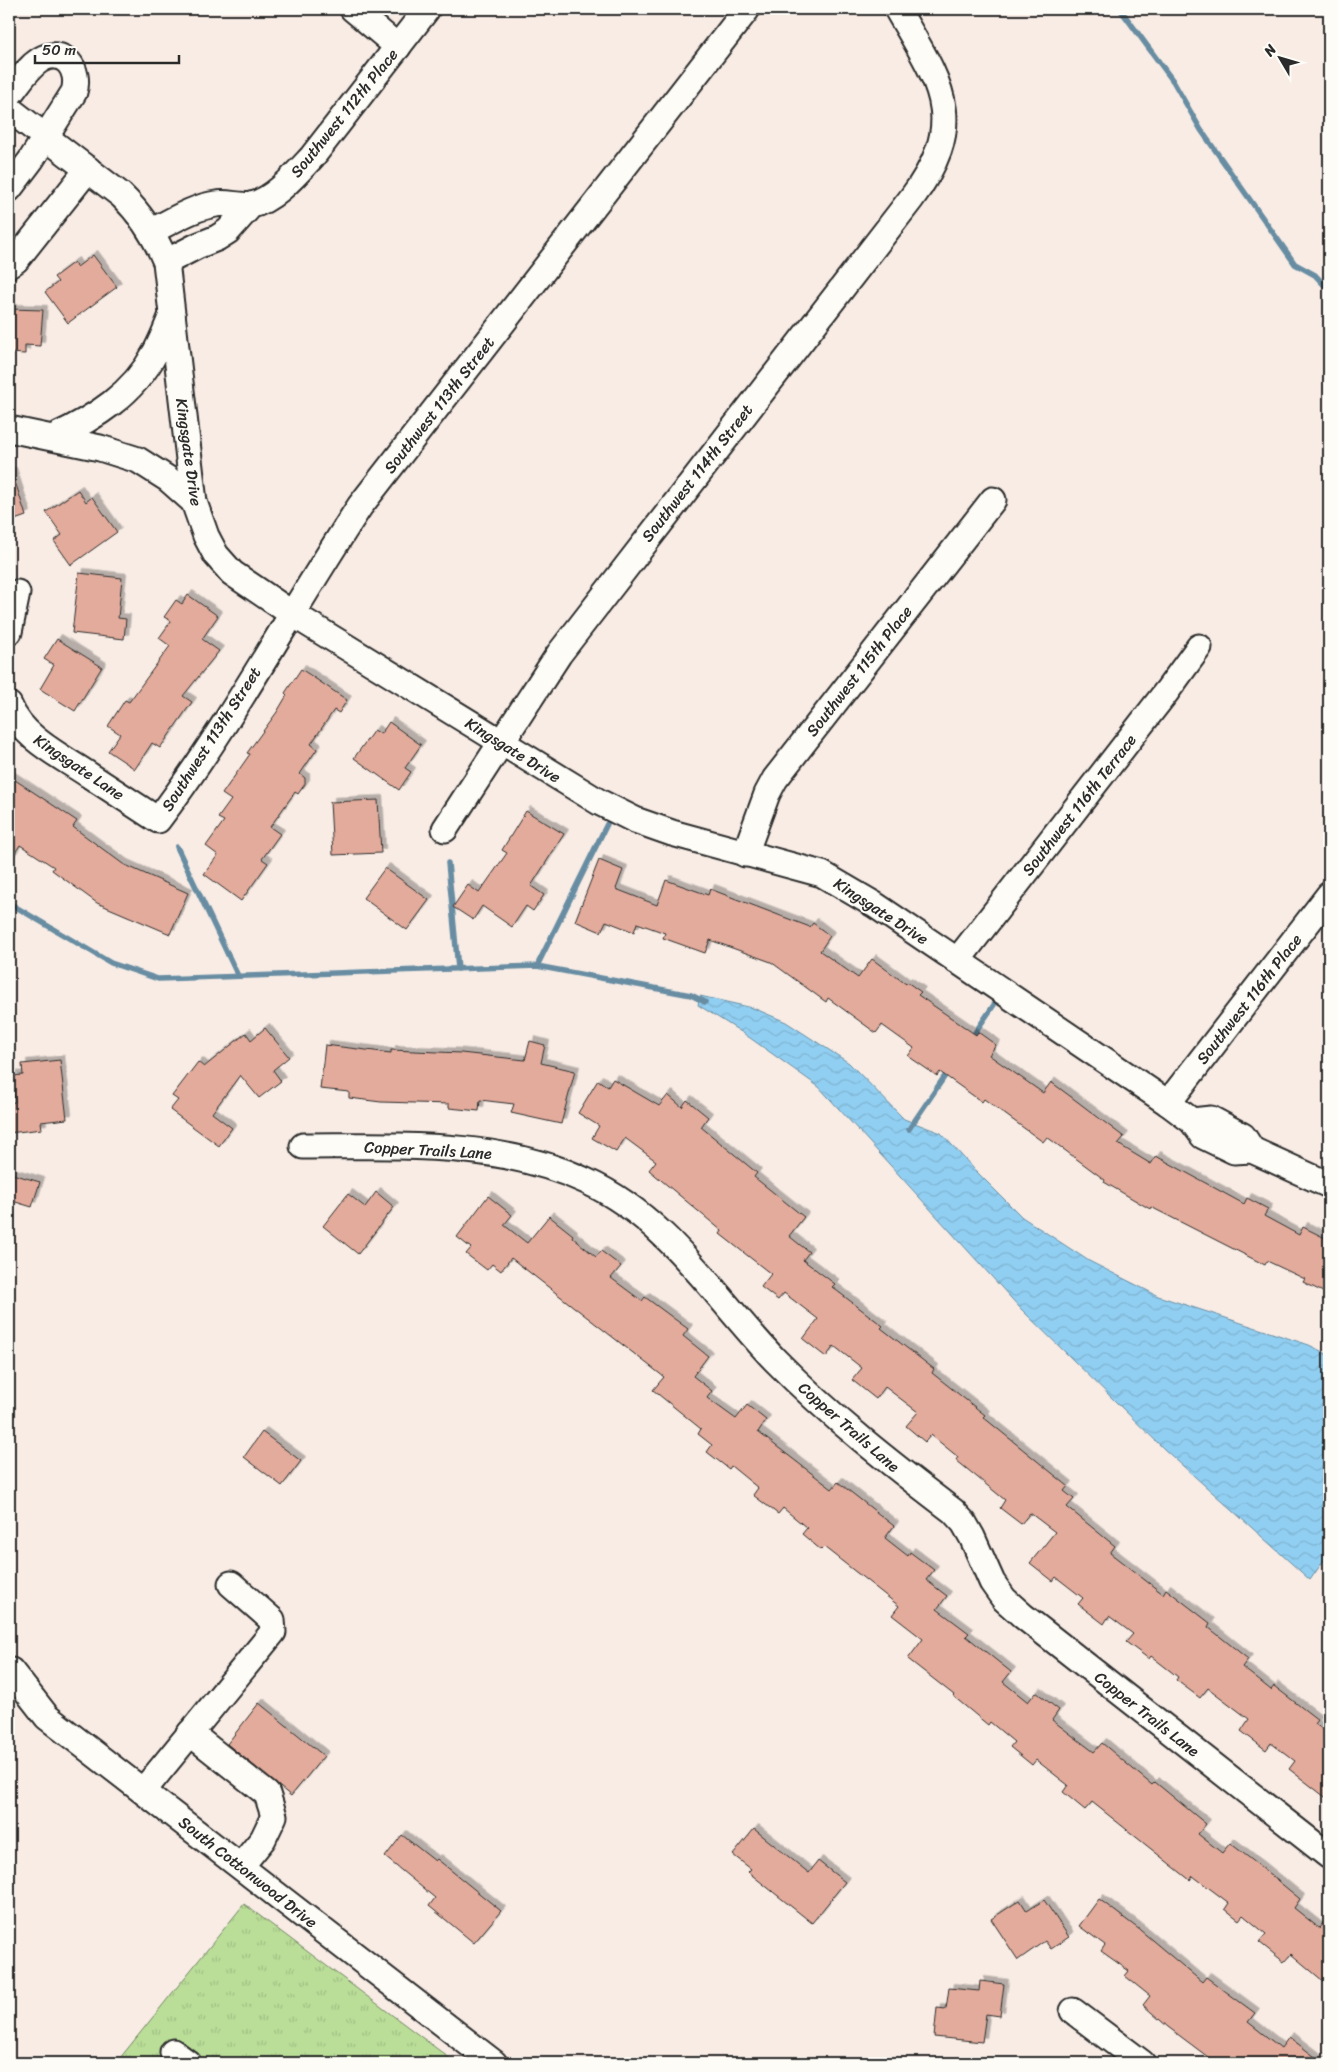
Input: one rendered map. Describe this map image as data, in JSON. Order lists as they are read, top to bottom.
{
  "streets": {
    "street": [
      "Southwest 112th Place",
      "Southwest 113th Street",
      "Kingsgate Drive",
      "Southwest 114th Street",
      "Southwest 115th Place",
      "Kingsgate Lane",
      "Southwest 116th Terrace",
      "Southwest 116th Place",
      "Copper Trails Lane",
      "South Cottonwood Drive"
    ]
  },
  "crossings": [
    ["Southwest 112th Place", "Kingsgate Drive"],
    ["Southwest 113th Street", "Kingsgate Drive"],
    ["Southwest 113th Street", "Kingsgate Lane"],
    ["Kingsgate Drive", "Southwest 114th Street"],
    ["Kingsgate Drive", "Southwest 115th Place"],
    ["Kingsgate Drive", "Southwest 116th Terrace"],
    ["Kingsgate Drive", "Southwest 116th Place"]
  ],
  "scale_bar": "50 m",
  "north": "top left"
}
